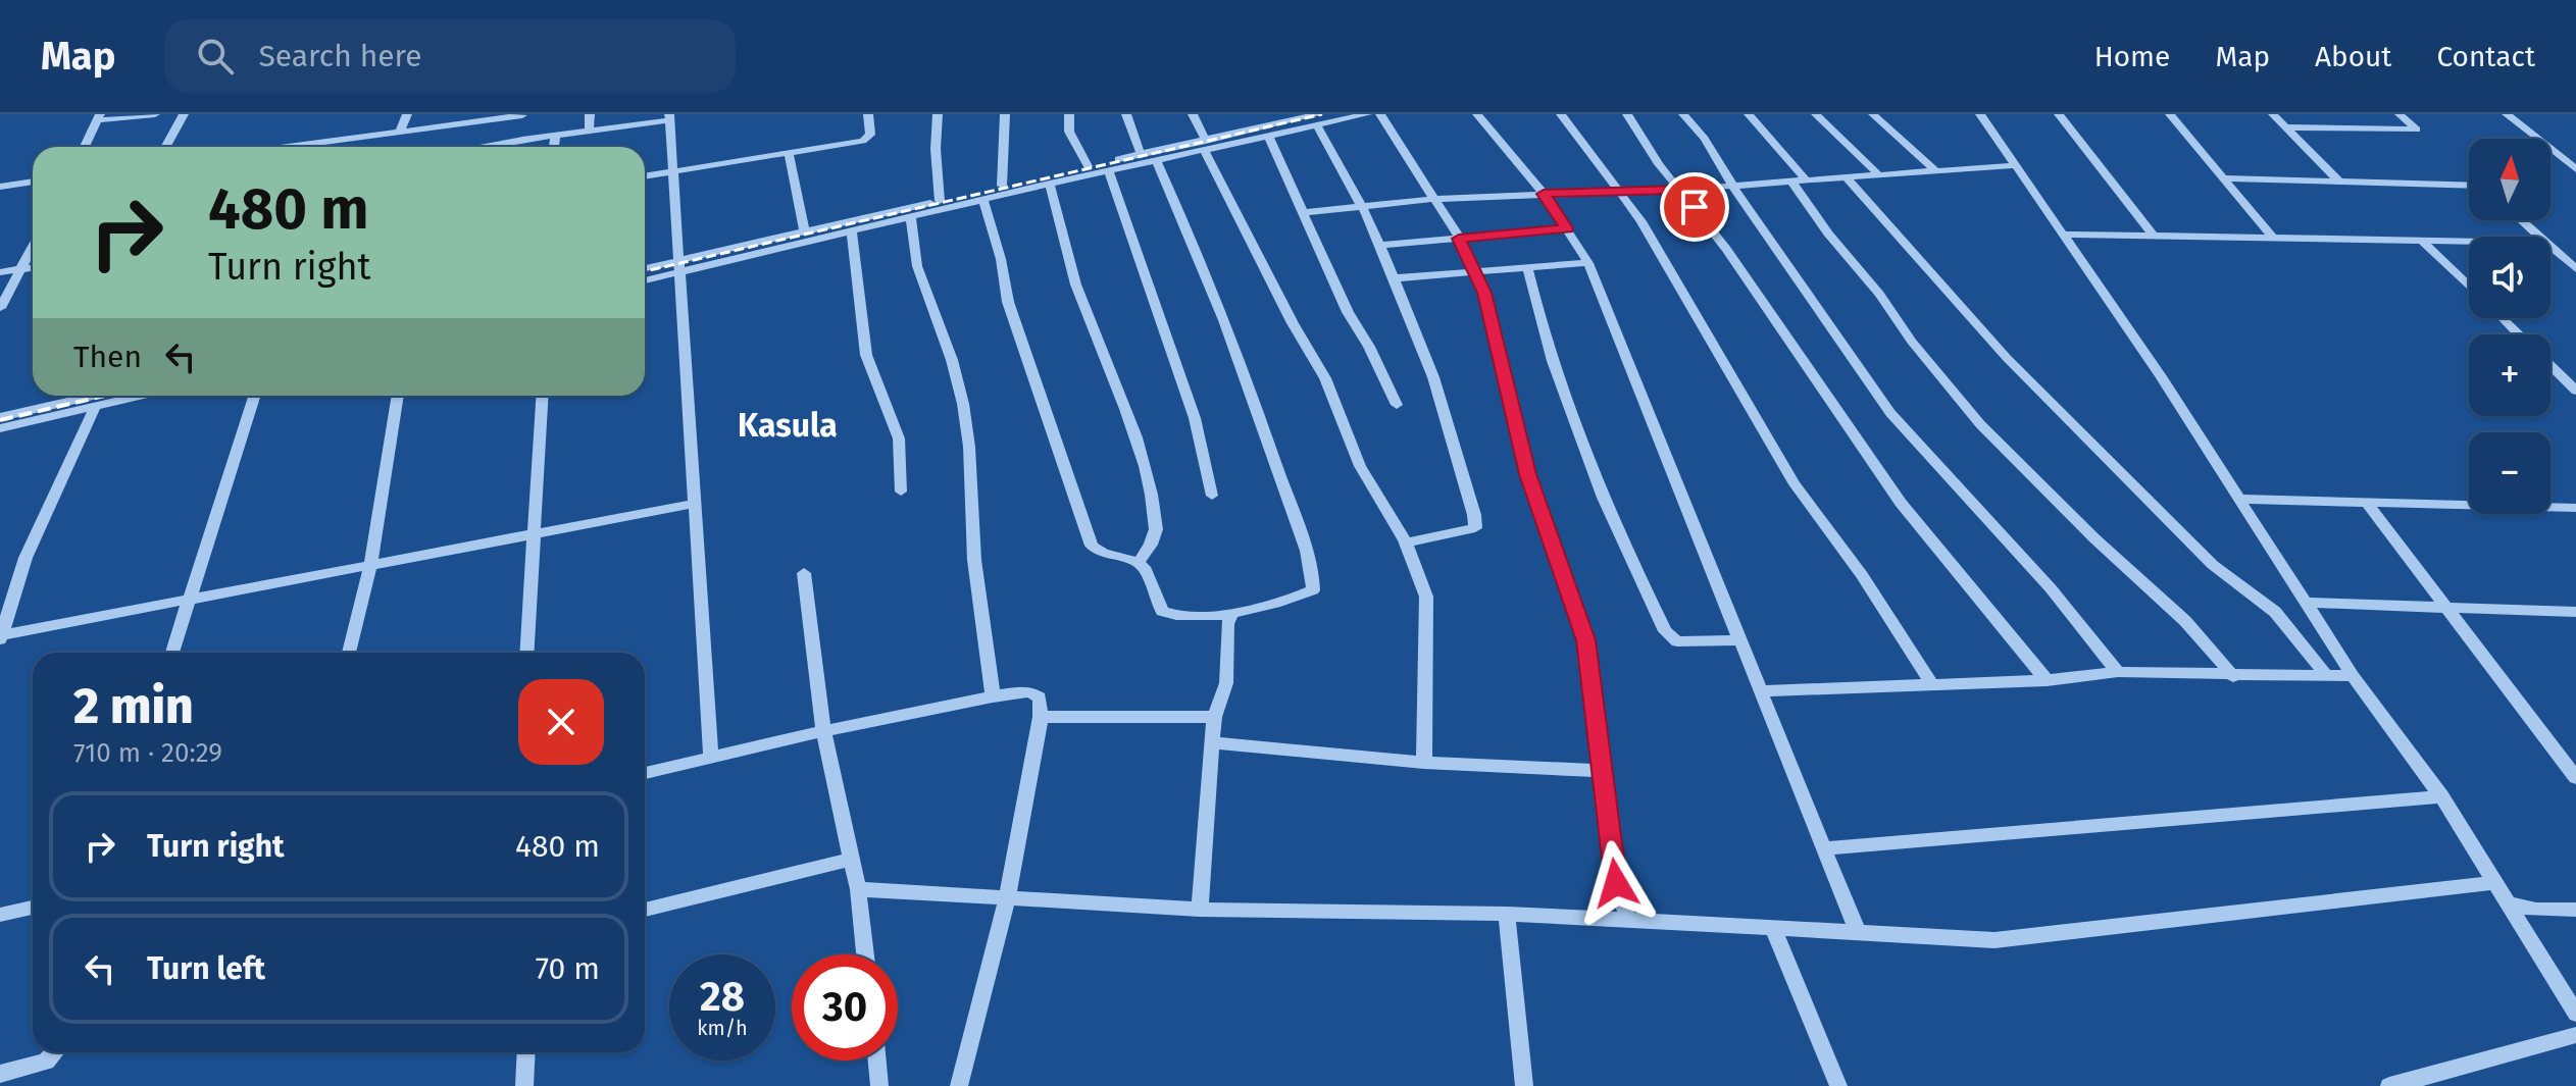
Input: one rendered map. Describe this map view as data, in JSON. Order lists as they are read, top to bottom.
{
  "districts": ["Kasula"],
  "north": "top",
  "page": {
    "header": "Map",
    "search": "Search here",
    "nav": [
      "Home",
      "Map",
      "About",
      "Contact"
    ],
    "map_buttons": ["+", "−"],
    "turn": ["480 m", "Turn right"],
    "then": "Then",
    "heading": ["2 min", "710 m · 20:29"],
    "list": [
      {
        "name": "Turn right",
        "value": "480 m"
      },
      {
        "name": "Turn left",
        "value": "70 m"
      }
    ],
    "speed": "28 km/h",
    "limit": "30"
  }
}
